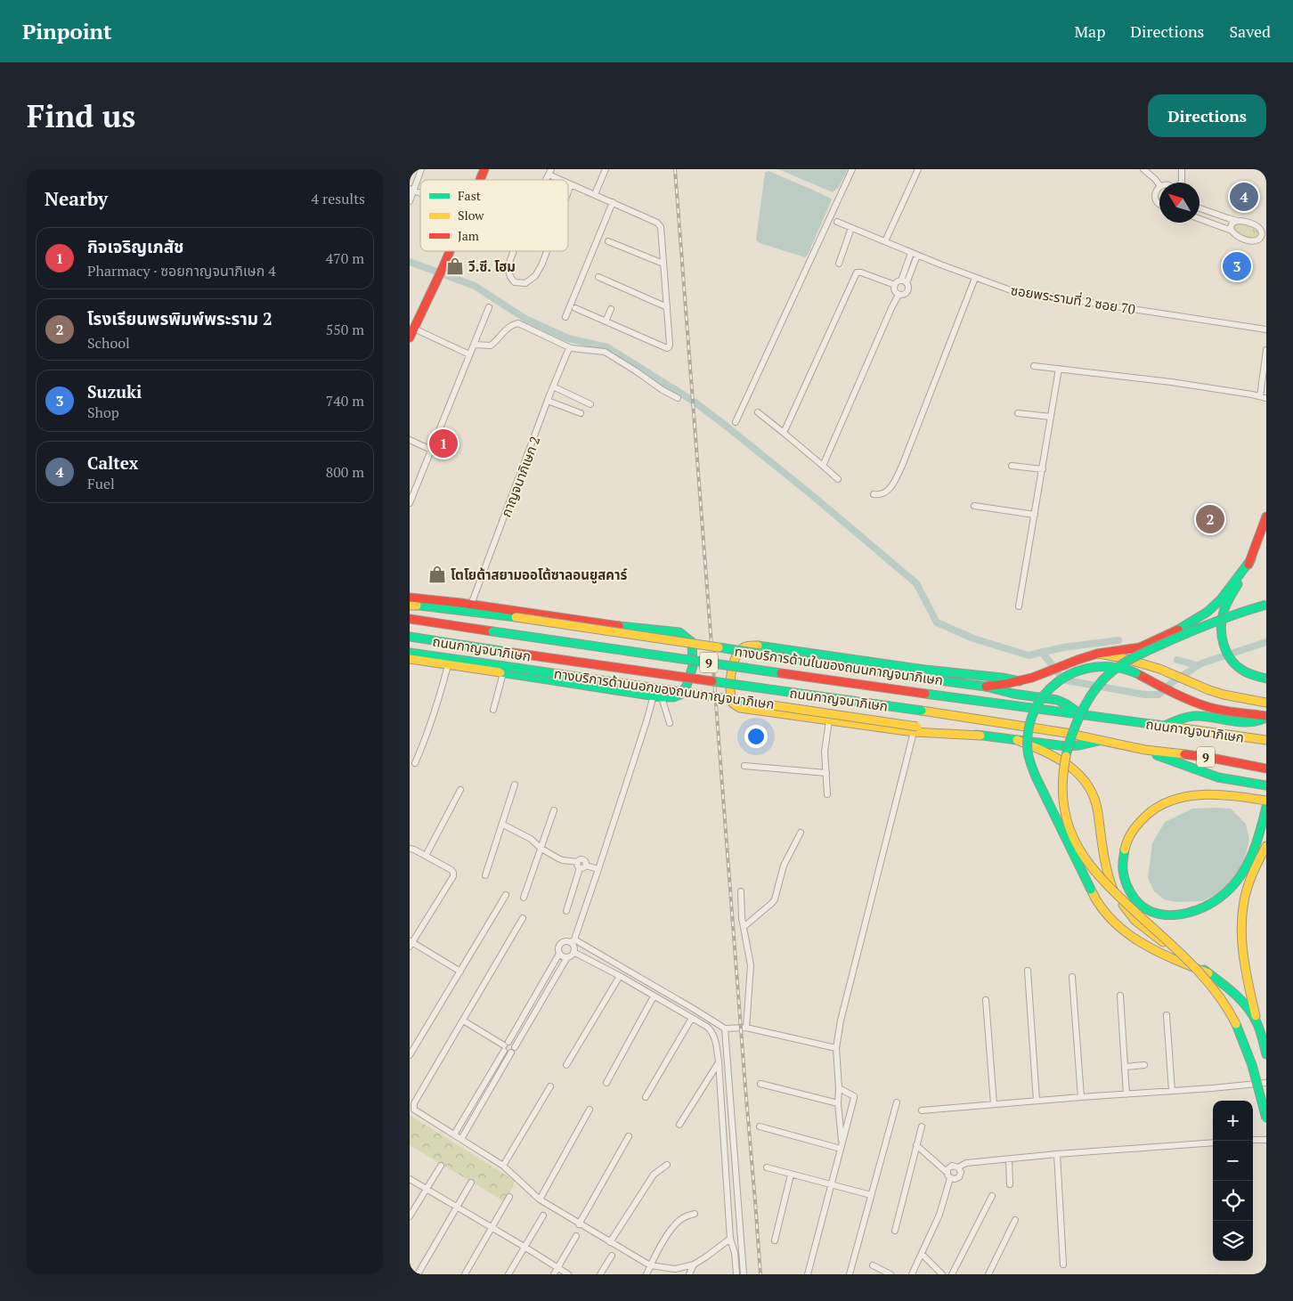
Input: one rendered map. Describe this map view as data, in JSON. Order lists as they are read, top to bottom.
{
  "streets": {
    "main road": [
      "ถนนกาญจนาภิเษก",
      "9",
      "ทางบริการด้านในของถนนกาญจนาภิเษก",
      "ทางบริการด้านนอกของถนนกาญจนาภิเษก"
    ],
    "street": ["ซอยพระรามที่ 2 ซอย 70", "กาญจนาภิเษก 2"]
  },
  "crossings": [
    ["ถนนกาญจนาภิเษก", "ทางบริการด้านในของถนนกาญจนาภิเษก"],
    ["ถนนกาญจนาภิเษก", "ทางบริการด้านนอกของถนนกาญจนาภิเษก"]
  ],
  "places": {
    "shop": ["วี.ซี. โฮม", "โตโยต้าสยามออโต้ซาลอนยูสคาร์"]
  },
  "legend": ["Fast", "Slow", "Jam"],
  "north": "top left",
  "page": {
    "header": "Pinpoint",
    "nav": ["Map", "Directions", "Saved"],
    "buttons": "Directions",
    "title": "Find us",
    "heading": ["Nearby", "4 results"],
    "pins": [
      "4",
      "3",
      "1",
      "2"
    ],
    "list": [
      {
        "mark": "1",
        "name": "กิจเจริญเภสัช",
        "note": "Pharmacy · ซอยกาญจนาภิเษก 4",
        "value": "470 m"
      },
      {
        "mark": "2",
        "name": "โรงเรียนพรพิมพ์พระราม 2",
        "note": "School",
        "value": "550 m"
      },
      {
        "mark": "3",
        "name": "Suzuki",
        "note": "Shop",
        "value": "740 m"
      },
      {
        "mark": "4",
        "name": "Caltex",
        "note": "Fuel",
        "value": "800 m"
      }
    ],
    "map_buttons": ["+", "−"]
  }
}
